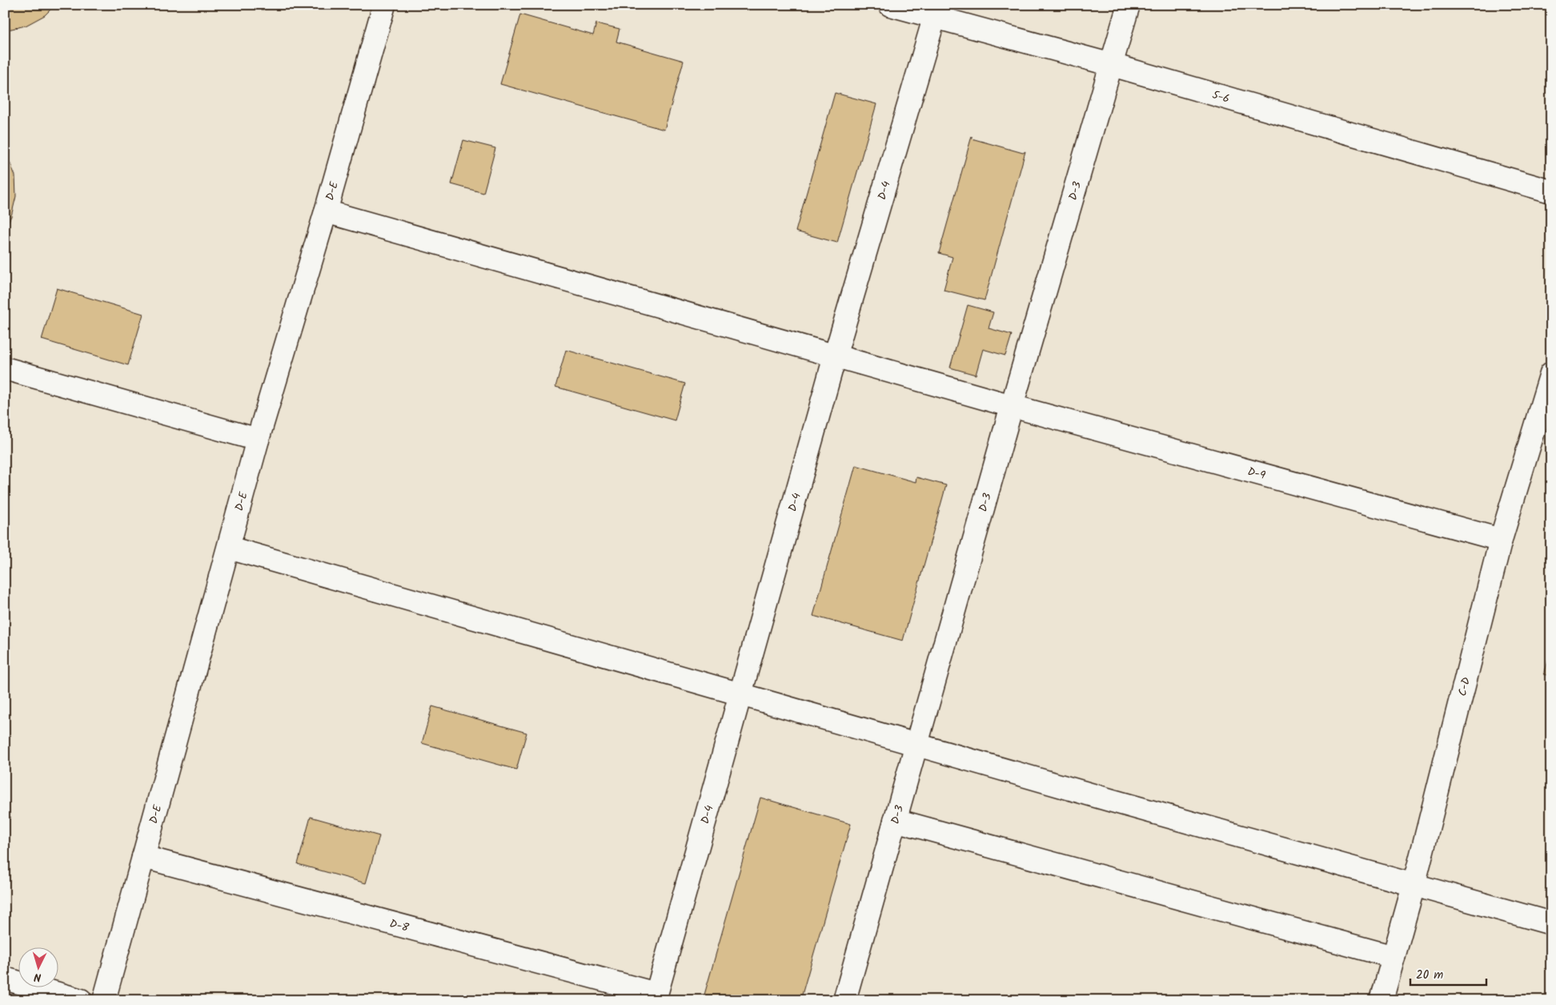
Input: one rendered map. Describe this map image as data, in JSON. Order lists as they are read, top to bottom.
{
  "streets": {
    "lane": [
      "5-6",
      "D-E",
      "D-4",
      "D-3",
      "D-9",
      "C-D",
      "D-8"
    ]
  },
  "crossings": [
    ["5-6", "D-4"],
    ["5-6", "D-3"],
    ["D-E", "D-9"],
    ["D-E", "D-8"],
    ["D-4", "D-9"],
    ["D-4", "D-8"],
    ["D-3", "D-9"],
    ["D-9", "C-D"]
  ],
  "scale_bar": "20 m",
  "north": "bottom"
}
